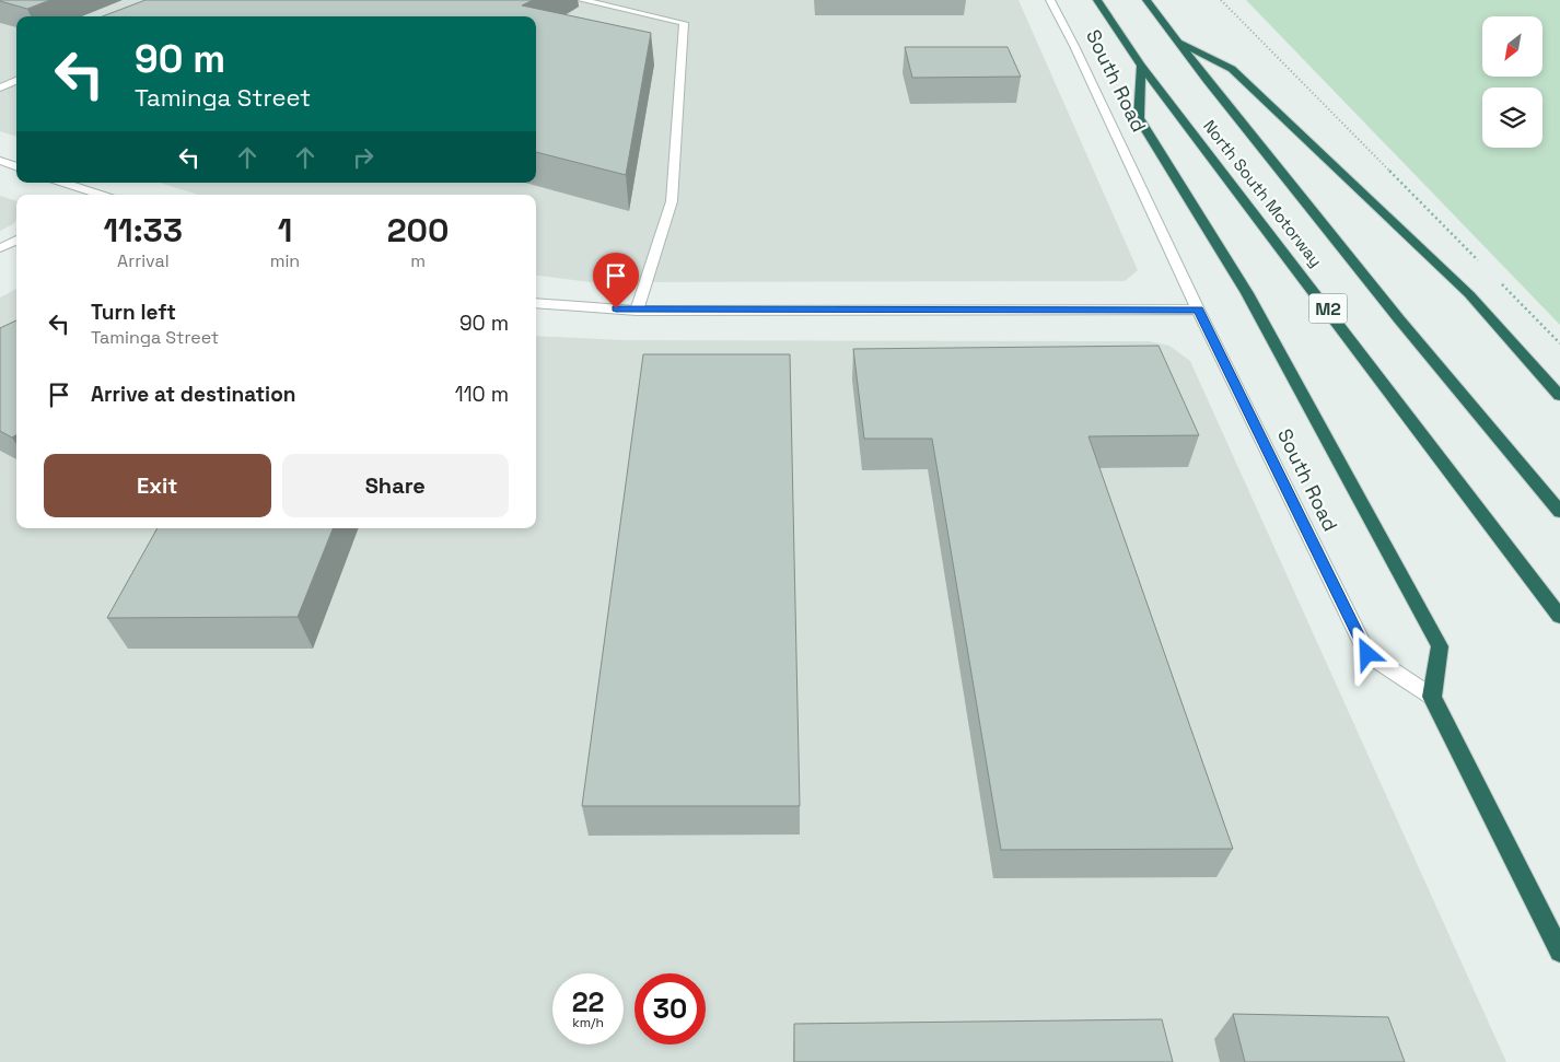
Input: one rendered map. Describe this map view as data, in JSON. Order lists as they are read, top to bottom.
{
  "streets": {
    "highway": ["South Road", "North South Motorway", "M2"]
  },
  "north": "bottom left",
  "page": {
    "turn": ["90 m", "Taminga Street"],
    "eta": [
      "11:33",
      "Arrival",
      "1",
      "min",
      "200",
      "m"
    ],
    "list": [
      {
        "name": "Turn left",
        "note": "Taminga Street",
        "value": "90 m"
      },
      {
        "name": "Arrive at destination",
        "value": "110 m"
      }
    ],
    "buttons": ["Exit", "Share"],
    "speed": "22 km/h",
    "limit": "30"
  }
}
